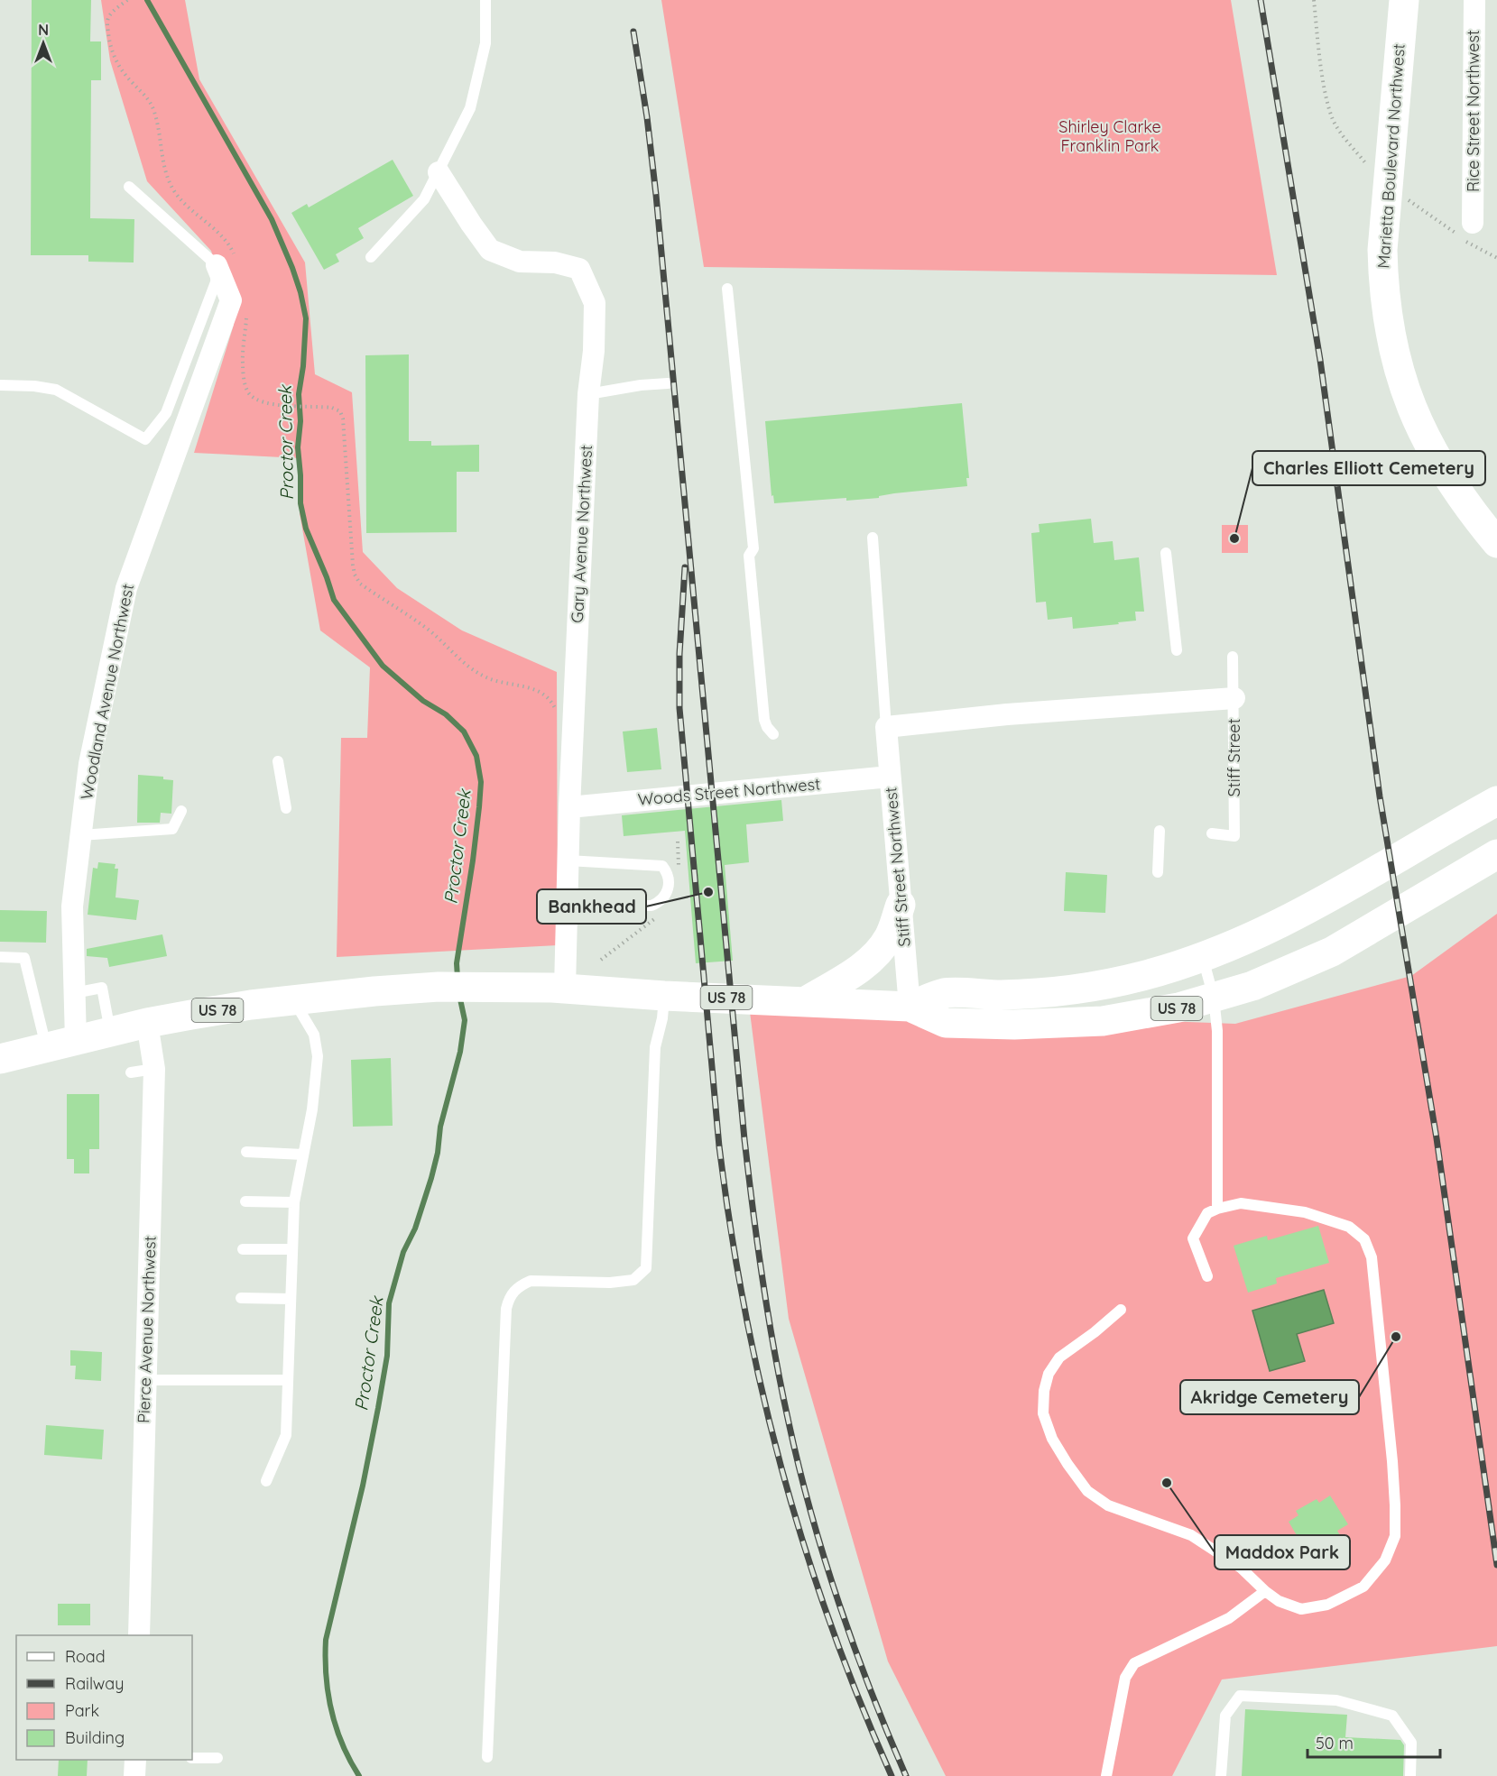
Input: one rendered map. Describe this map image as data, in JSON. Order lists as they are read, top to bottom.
{
  "streets": {
    "main road": ["Marietta Boulevard Northwest", "US 78"],
    "street": [
      "Rice Street Northwest",
      "Gary Avenue Northwest",
      "Woodland Avenue Northwest",
      "Woods Street Northwest",
      "Stiff Street Northwest",
      "Pierce Avenue Northwest"
    ],
    "lane": ["Stiff Street"]
  },
  "crossings": [
    ["Gary Avenue Northwest", "Woods Street Northwest"],
    ["Gary Avenue Northwest", "US 78"],
    ["Woodland Avenue Northwest", "US 78"],
    ["Woods Street Northwest", "Stiff Street Northwest"],
    ["Stiff Street Northwest", "US 78"],
    ["US 78", "Pierce Avenue Northwest"]
  ],
  "water": ["Proctor Creek"],
  "parks": ["Shirley Clarke Franklin Park"],
  "places": [
    "Charles Elliott Cemetery",
    "Bankhead",
    "Akridge Cemetery",
    "Maddox Park"
  ],
  "legend": [
    "Road",
    "Railway",
    "Park",
    "Building"
  ],
  "scale_bar": "50 m",
  "north": "top"
}
